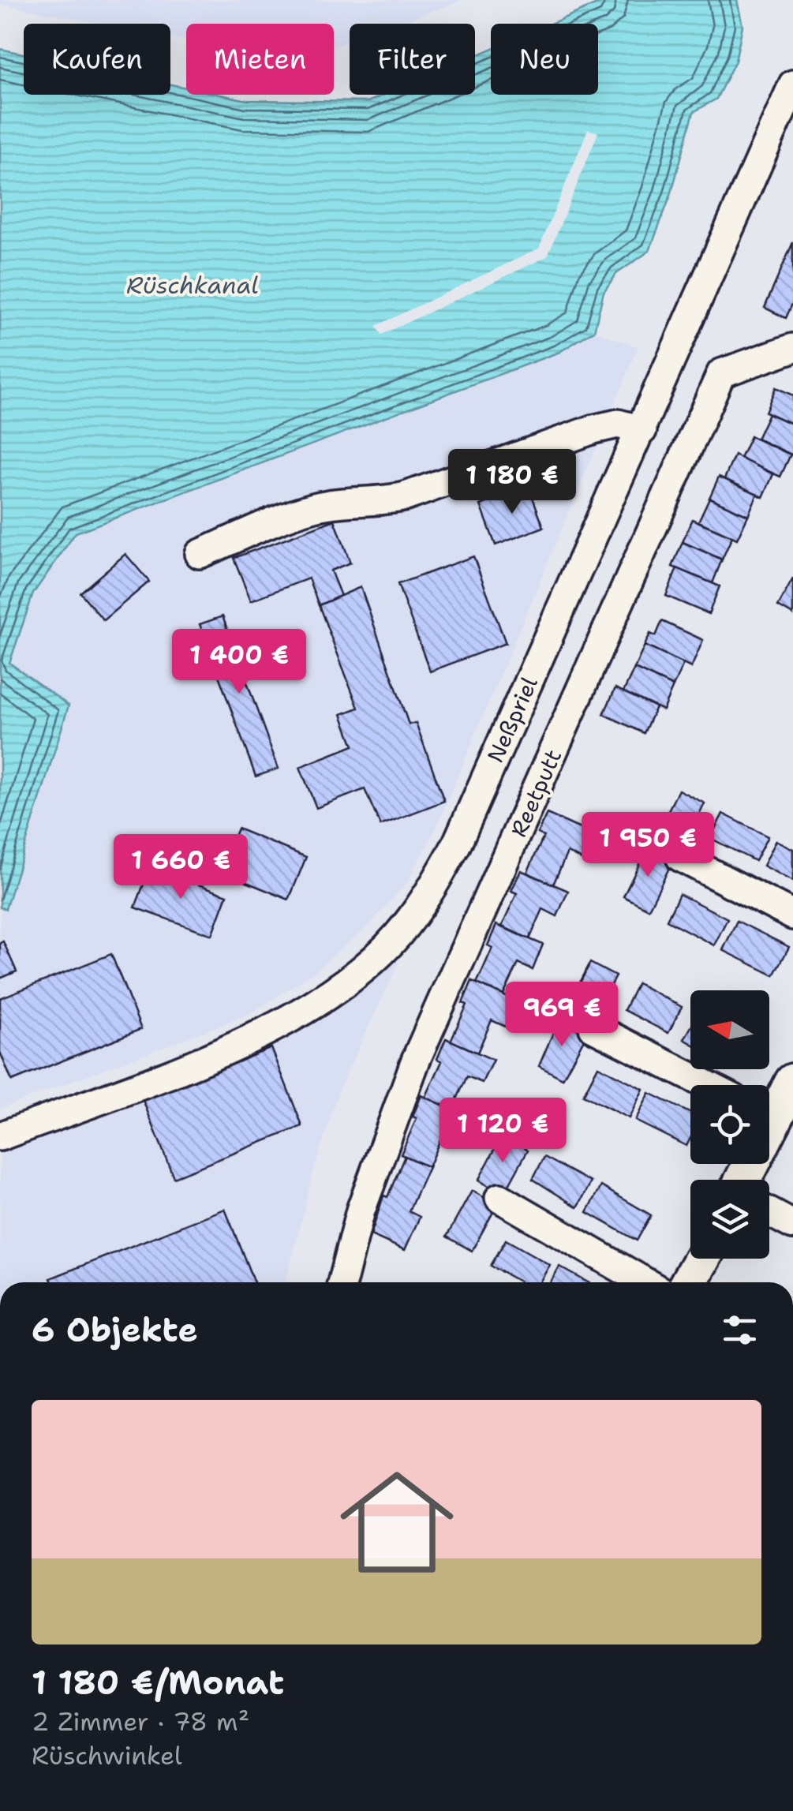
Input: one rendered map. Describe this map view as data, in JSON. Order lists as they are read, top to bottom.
{
  "streets": {
    "street": ["Neßpriel", "Reetputt"]
  },
  "water": ["Rüschkanal"],
  "north": "left",
  "page": {
    "chip": [
      "Kaufen",
      "Mieten",
      "Filter",
      "Neu"
    ],
    "price": [
      "1 180 €",
      "1 400 €",
      "1 950 €",
      "1 660 €",
      "969 €",
      "1 120 €"
    ],
    "heading": "6 Objekte",
    "list": [
      {
        "name": "1 180 €/Monat",
        "note": "2 Zimmer · 78 m² · Rüschwinkel"
      }
    ]
  }
}
